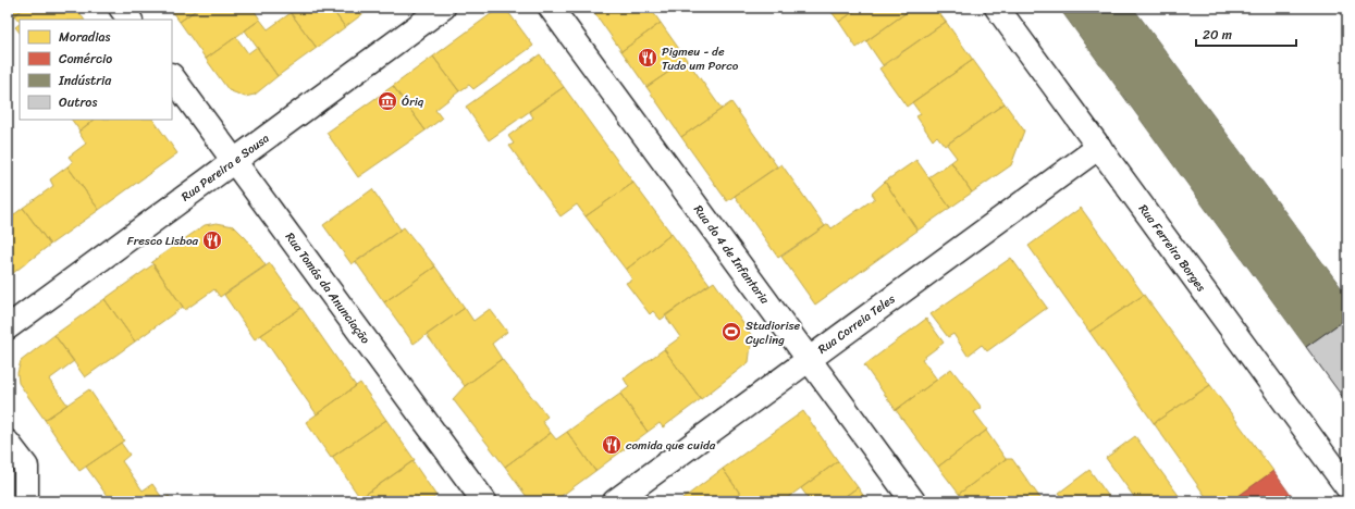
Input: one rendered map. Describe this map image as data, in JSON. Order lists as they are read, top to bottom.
{
  "streets": {
    "street": [
      "Rua Pereira e Sousa",
      "Rua Ferreira Borges",
      "Rua do 4 de Infantaria",
      "Rua Tomás da Anunciação",
      "Rua Correia Teles"
    ]
  },
  "crossings": [
    ["Rua Pereira e Sousa", "Rua Tomás da Anunciação"],
    ["Rua Ferreira Borges", "Rua Correia Teles"],
    ["Rua do 4 de Infantaria", "Rua Correia Teles"]
  ],
  "places": {
    "restaurant": ["Pigmeu - de Tudo um Porco", "Fresco Lisboa", "comida que cuida"],
    "museum": ["Óriq"],
    "sports": ["Studiorise Cycling"]
  },
  "legend": [
    "Moradias",
    "Comércio",
    "Indústria",
    "Outros"
  ],
  "scale_bar": "20 m"
}
